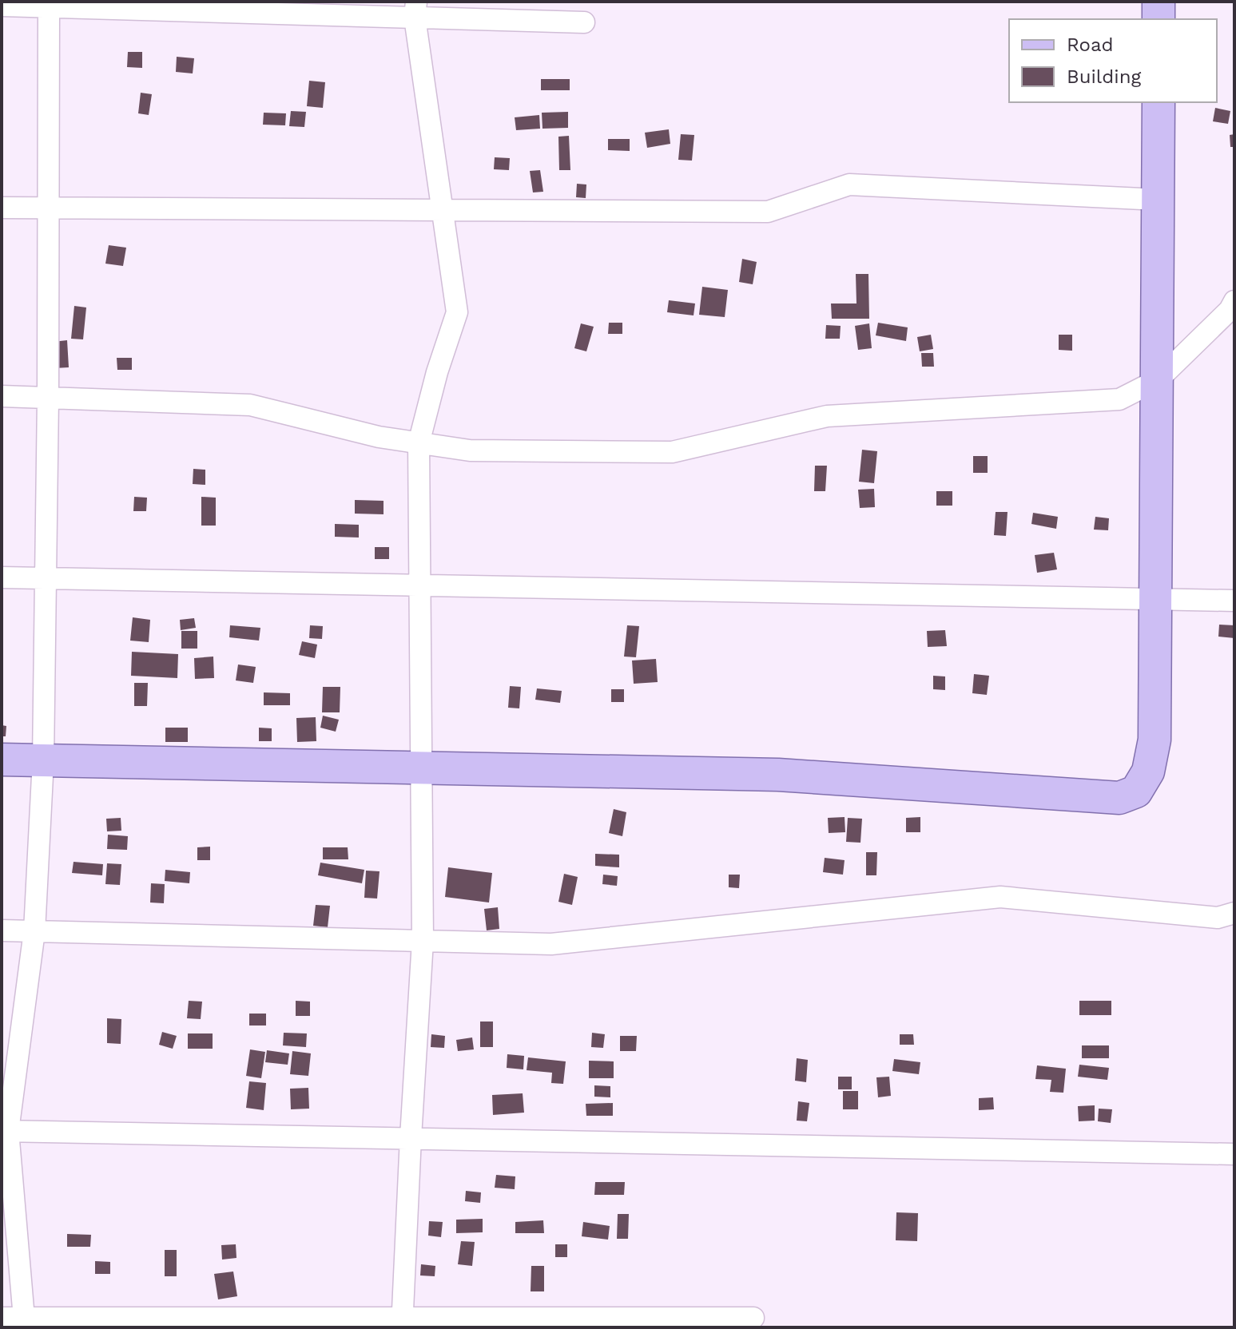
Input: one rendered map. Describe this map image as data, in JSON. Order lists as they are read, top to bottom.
{
  "legend": ["Road", "Building"]
}
